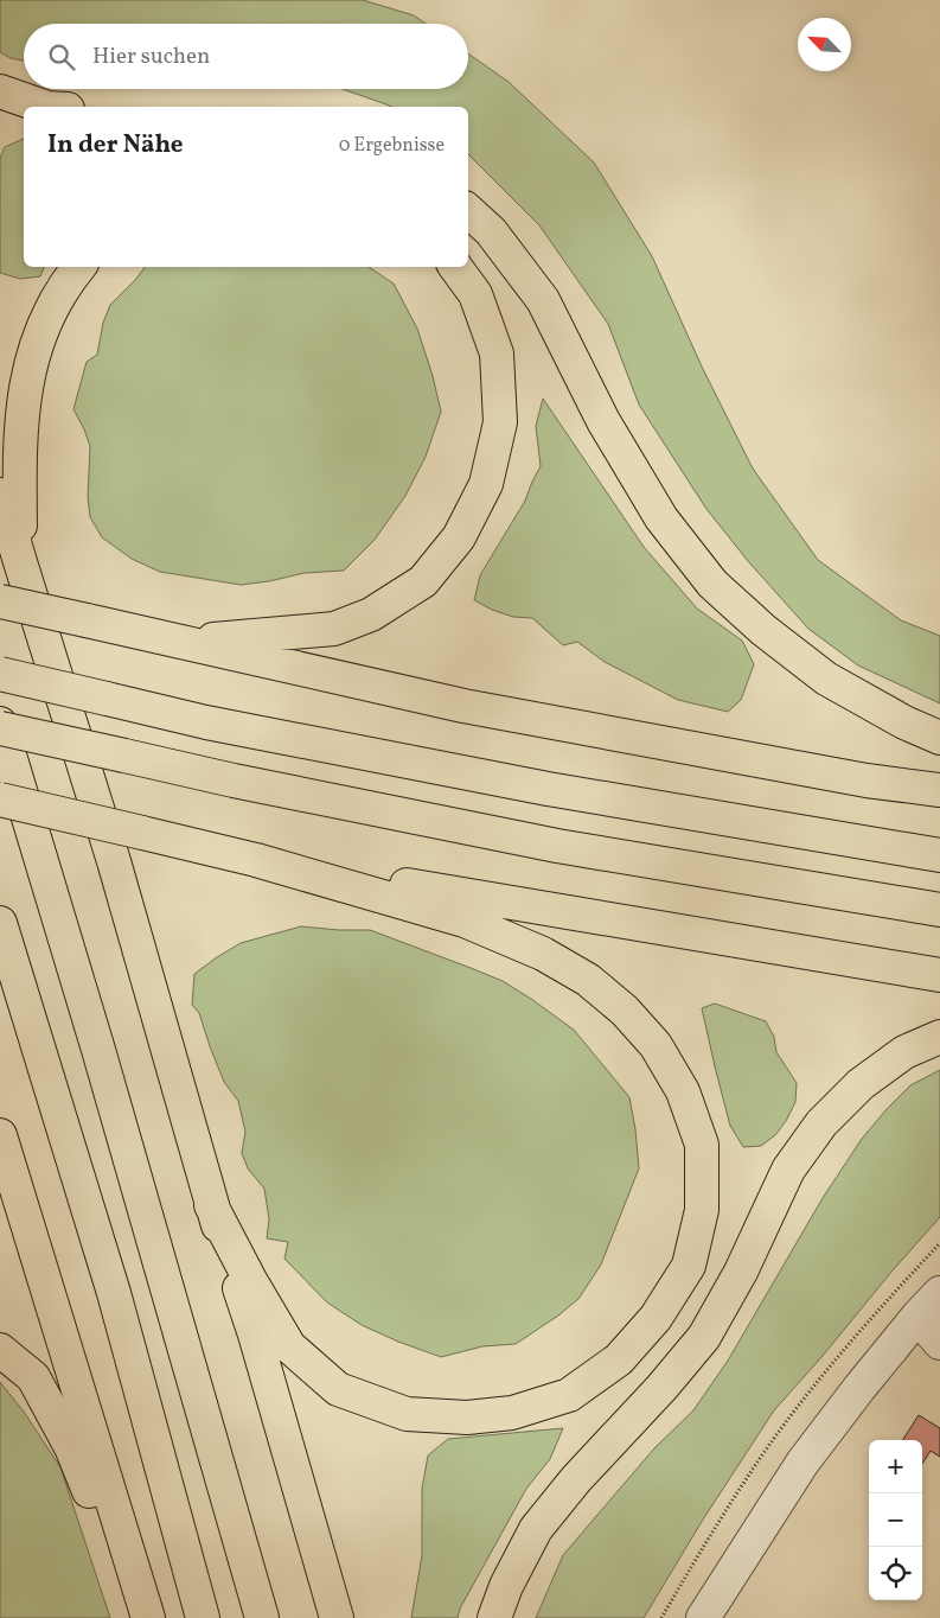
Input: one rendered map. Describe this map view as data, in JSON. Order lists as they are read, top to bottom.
{
  "north": "top left",
  "page": {
    "search": "Hier suchen",
    "heading": ["In der Nähe", "0 Ergebnisse"],
    "map_buttons": ["+", "−"]
  }
}
